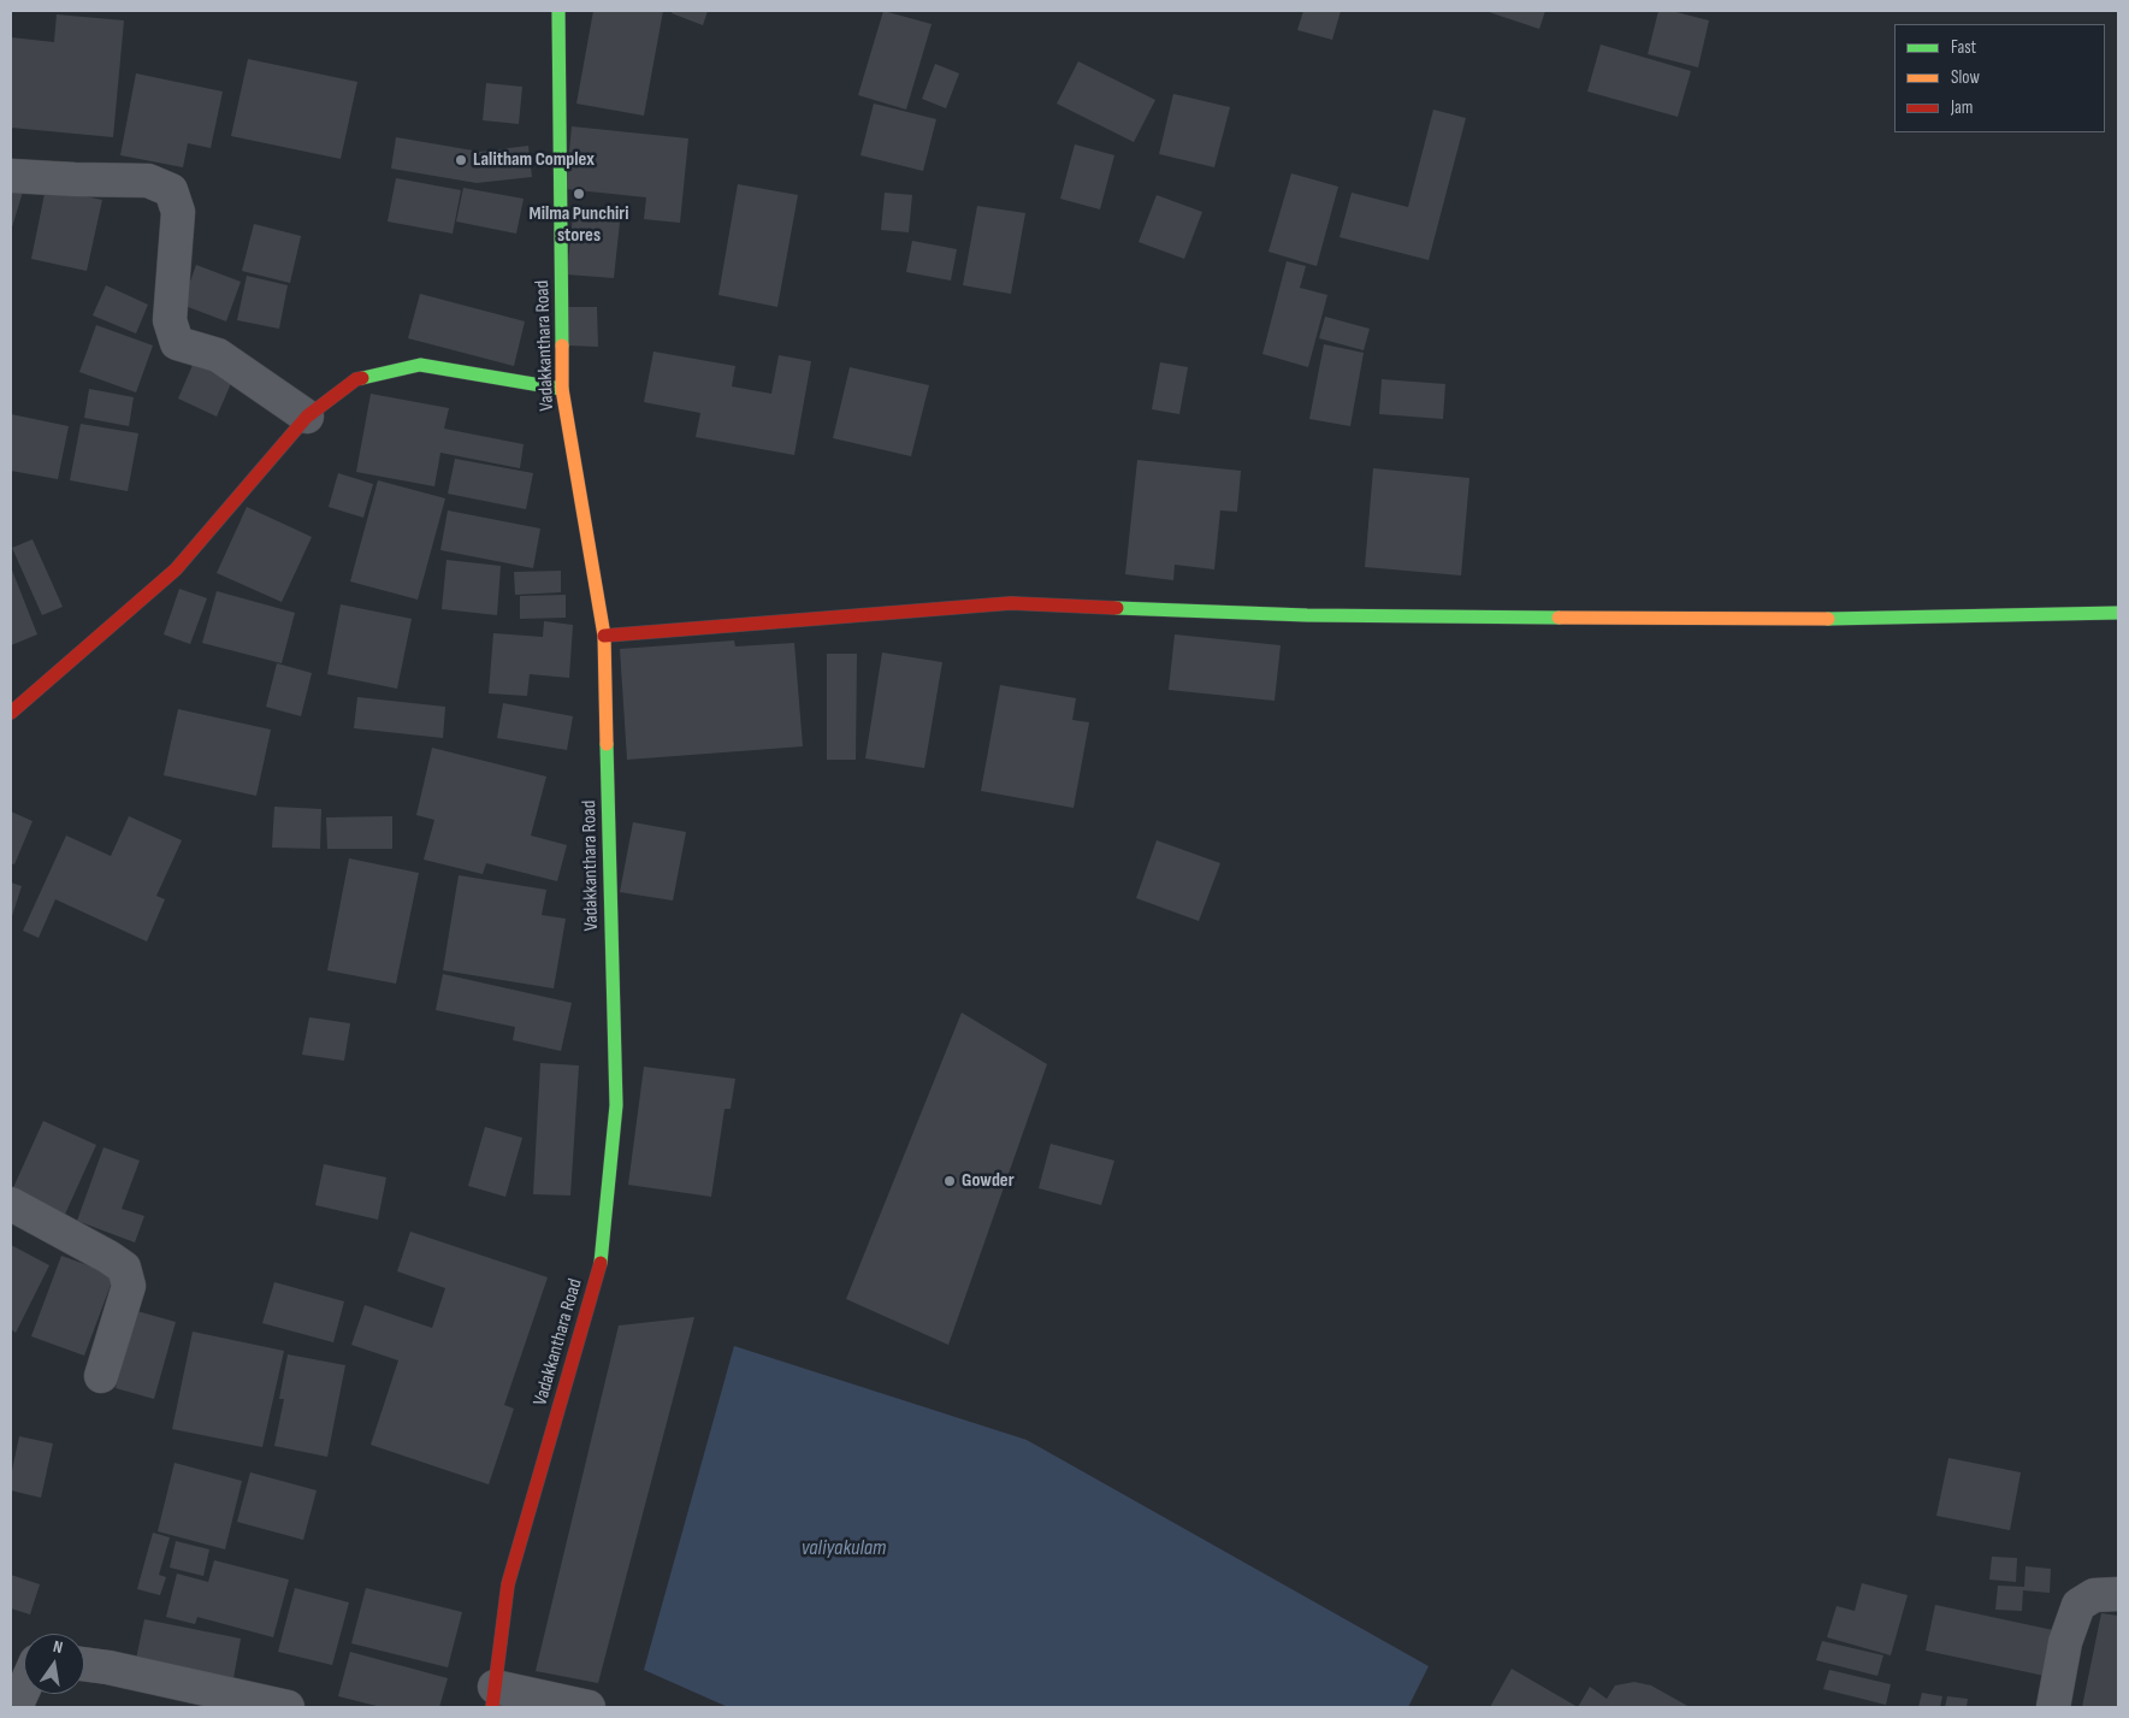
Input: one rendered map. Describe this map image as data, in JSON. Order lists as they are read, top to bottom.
{
  "streets": {
    "street": ["Vadakkanthara Road"]
  },
  "water": ["valiyakulam"],
  "places": ["Lalitham Complex", "Milma Punchiri stores", "Gowder"],
  "legend": ["Fast", "Slow", "Jam"],
  "north": "top"
}
